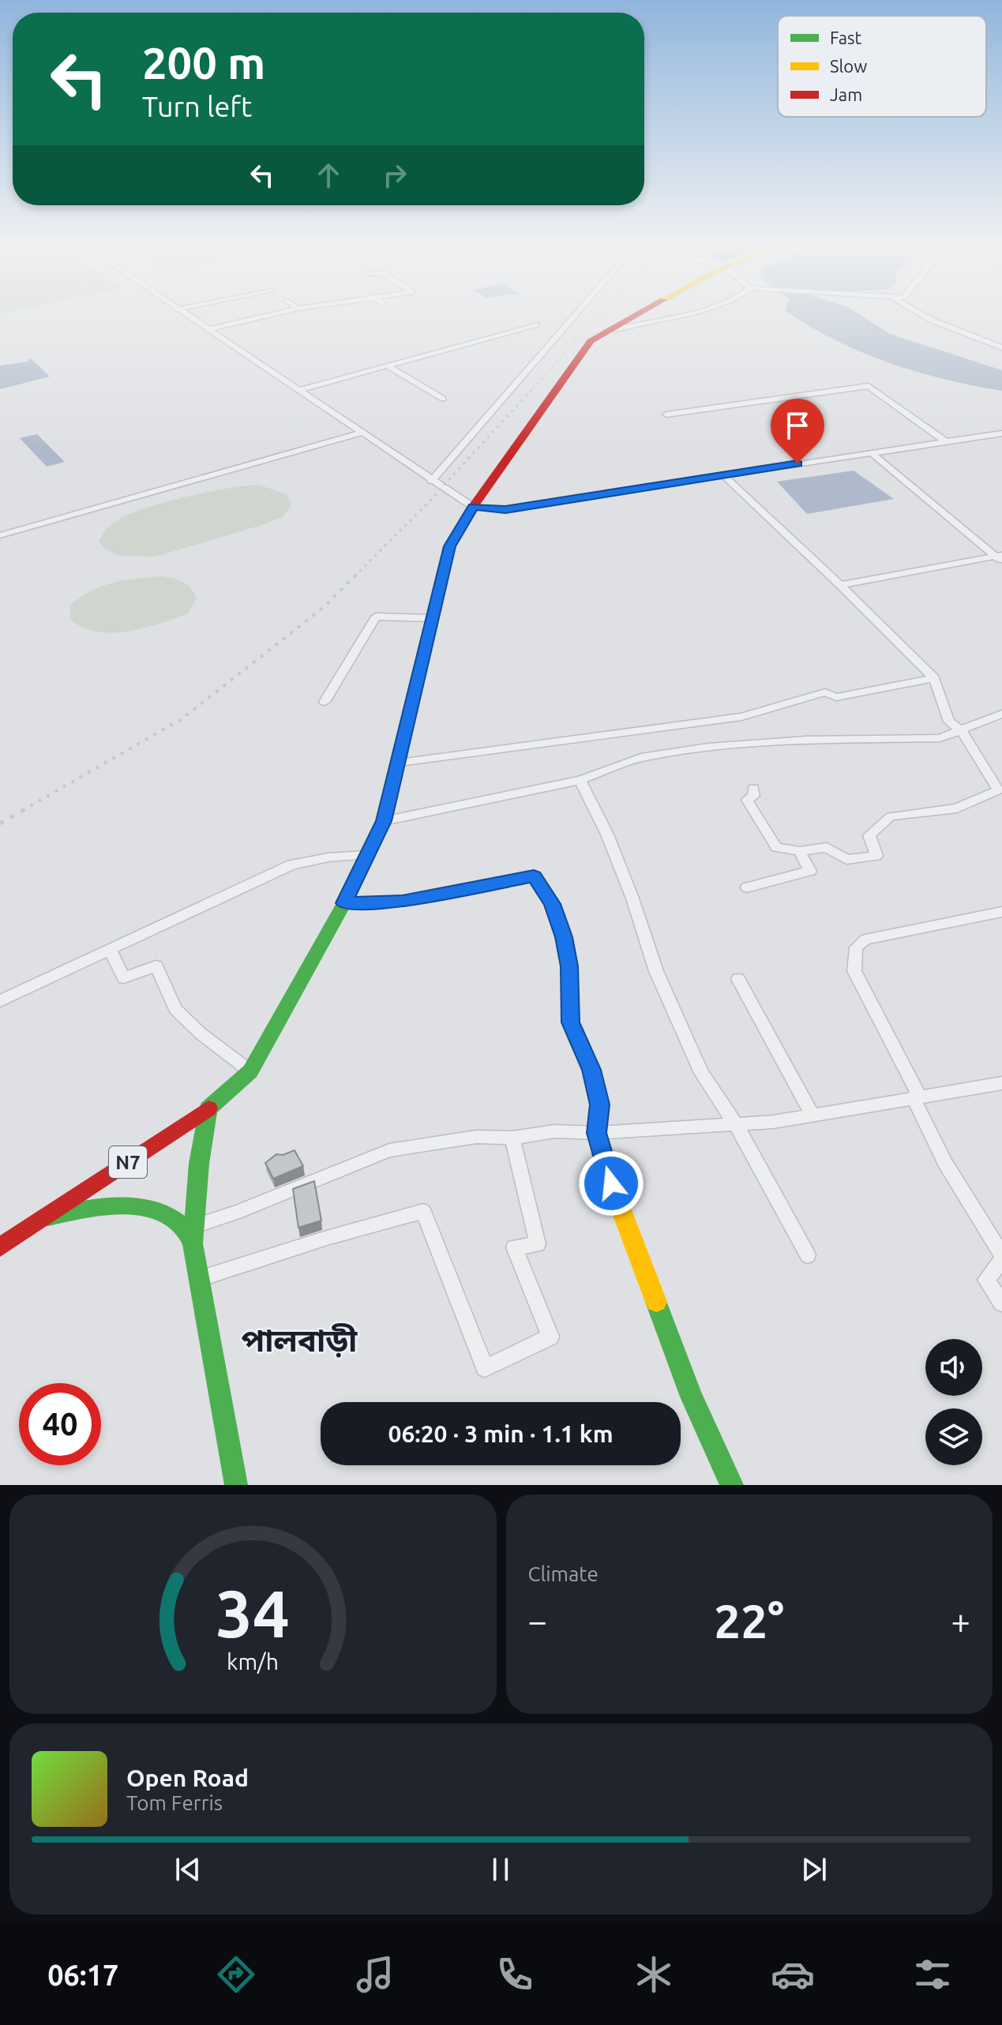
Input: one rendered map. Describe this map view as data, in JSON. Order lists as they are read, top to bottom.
{
  "streets": {
    "main road": ["N7"]
  },
  "districts": ["পালবাড়ী"],
  "legend": ["Fast", "Slow", "Jam"],
  "page": {
    "turn": ["200 m", "Turn left"],
    "limit": "40",
    "trip": "06:20 · 3 min · 1.1 km",
    "tile": "Climate",
    "heat": ["−", "22°", "+"],
    "song": ["Open Road", "Tom Ferris"],
    "tabs": "06:17",
    "gauge": ["34", "km/h"]
  }
}
